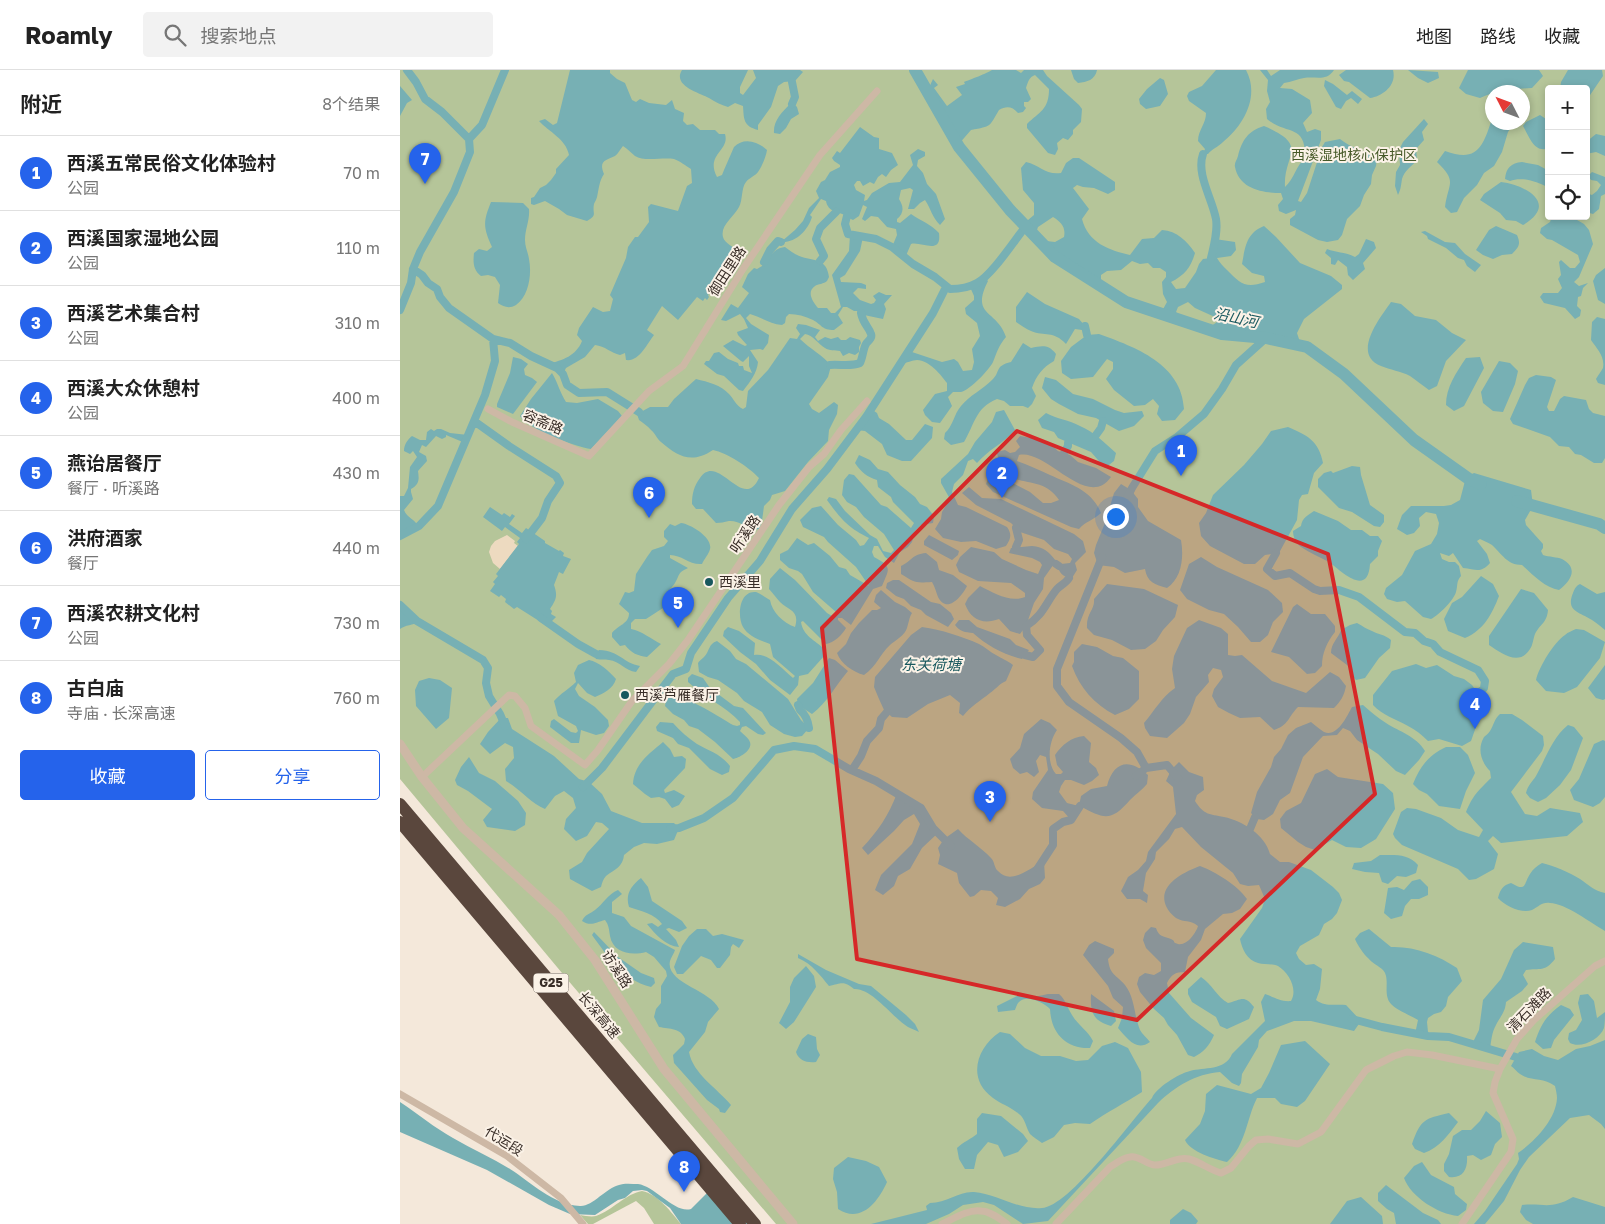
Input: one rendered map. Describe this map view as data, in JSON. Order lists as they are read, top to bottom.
{
  "streets": {
    "highway": ["G25", "长深高速"],
    "street": [
      "御田里路",
      "容斋路",
      "听溪路",
      "访溪路",
      "清石滩路",
      "代运段"
    ]
  },
  "crossings": [
    ["御田里路", "容斋路"],
    ["听溪路", "访溪路"]
  ],
  "water": ["沿山河", "东关荷塘"],
  "parks": ["西溪湿地核心保护区"],
  "places": ["西溪里", "西溪芦雁餐厅"],
  "north": "top left",
  "page": {
    "header": "Roamly",
    "search": "搜索地点",
    "nav": ["地图", "路线", "收藏"],
    "heading": ["附近", "8个结果"],
    "map_buttons": ["+", "−"],
    "list": [
      {
        "mark": "1",
        "name": "西溪五常民俗文化体验村",
        "note": "公园",
        "value": "70 m"
      },
      {
        "mark": "2",
        "name": "西溪国家湿地公园",
        "note": "公园",
        "value": "110 m"
      },
      {
        "mark": "3",
        "name": "西溪艺术集合村",
        "note": "公园",
        "value": "310 m"
      },
      {
        "mark": "4",
        "name": "西溪大众休憩村",
        "note": "公园",
        "value": "400 m"
      },
      {
        "mark": "5",
        "name": "燕诒居餐厅",
        "note": "餐厅 · 听溪路",
        "value": "430 m"
      },
      {
        "mark": "6",
        "name": "洪府酒家",
        "note": "餐厅",
        "value": "440 m"
      },
      {
        "mark": "7",
        "name": "西溪农耕文化村",
        "note": "公园",
        "value": "730 m"
      },
      {
        "mark": "8",
        "name": "古白庙",
        "note": "寺庙 · 长深高速",
        "value": "760 m"
      }
    ],
    "pins": [
      "7",
      "1",
      "2",
      "6",
      "5",
      "4",
      "3",
      "8"
    ],
    "buttons": ["收藏", "分享"]
  }
}
